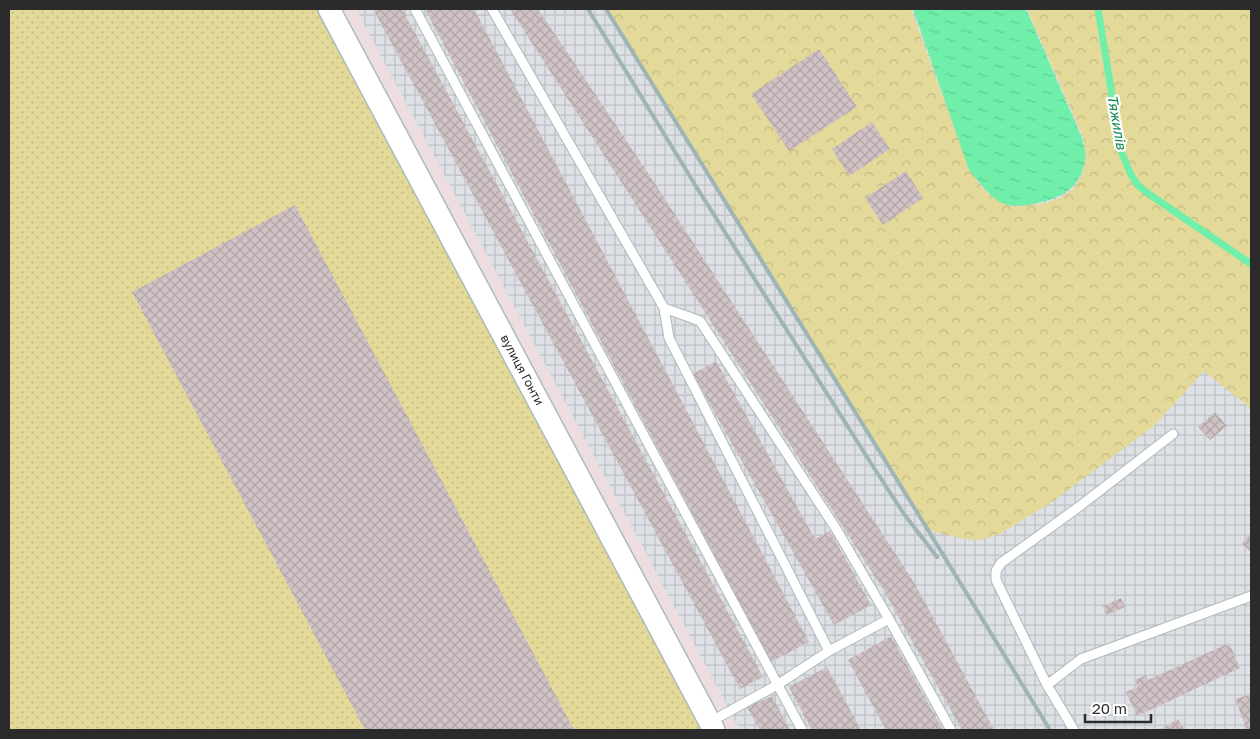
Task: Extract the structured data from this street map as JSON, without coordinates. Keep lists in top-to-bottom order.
{
  "streets": {
    "street": ["вулиця Гонти"]
  },
  "water": ["Тяжилів"],
  "scale_bar": "20 m"
}
